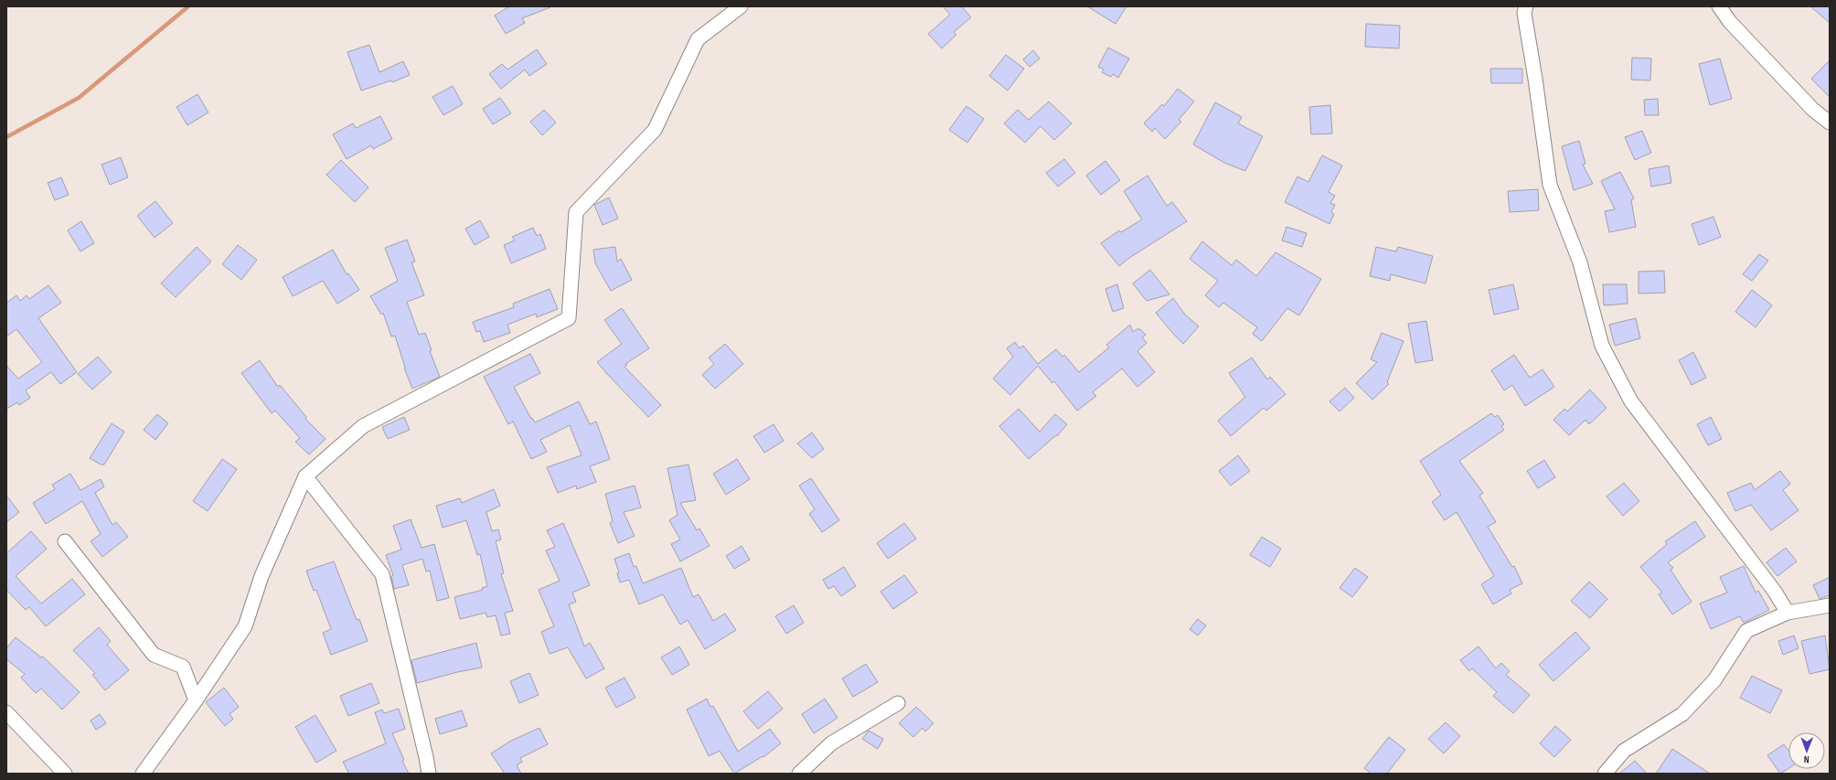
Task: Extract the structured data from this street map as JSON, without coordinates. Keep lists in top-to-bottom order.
{
  "north": "bottom"
}
